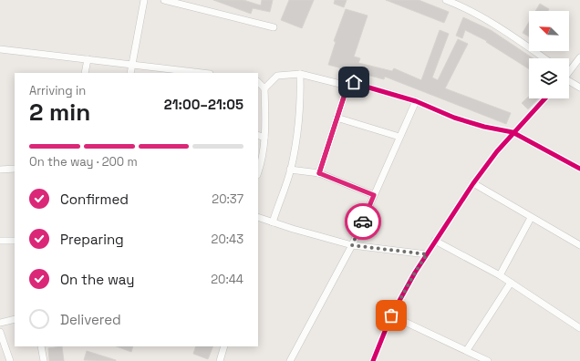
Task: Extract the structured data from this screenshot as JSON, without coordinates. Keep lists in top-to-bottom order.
{
  "north": "top left",
  "page": {
    "heading": ["2 min", "Arriving in", "21:00–21:05"],
    "bar": "On the way · 200 m",
    "list": [
      ["Confirmed", "20:37"],
      ["Preparing", "20:43"],
      ["On the way", "20:44"],
      "Delivered"
    ]
  }
}
